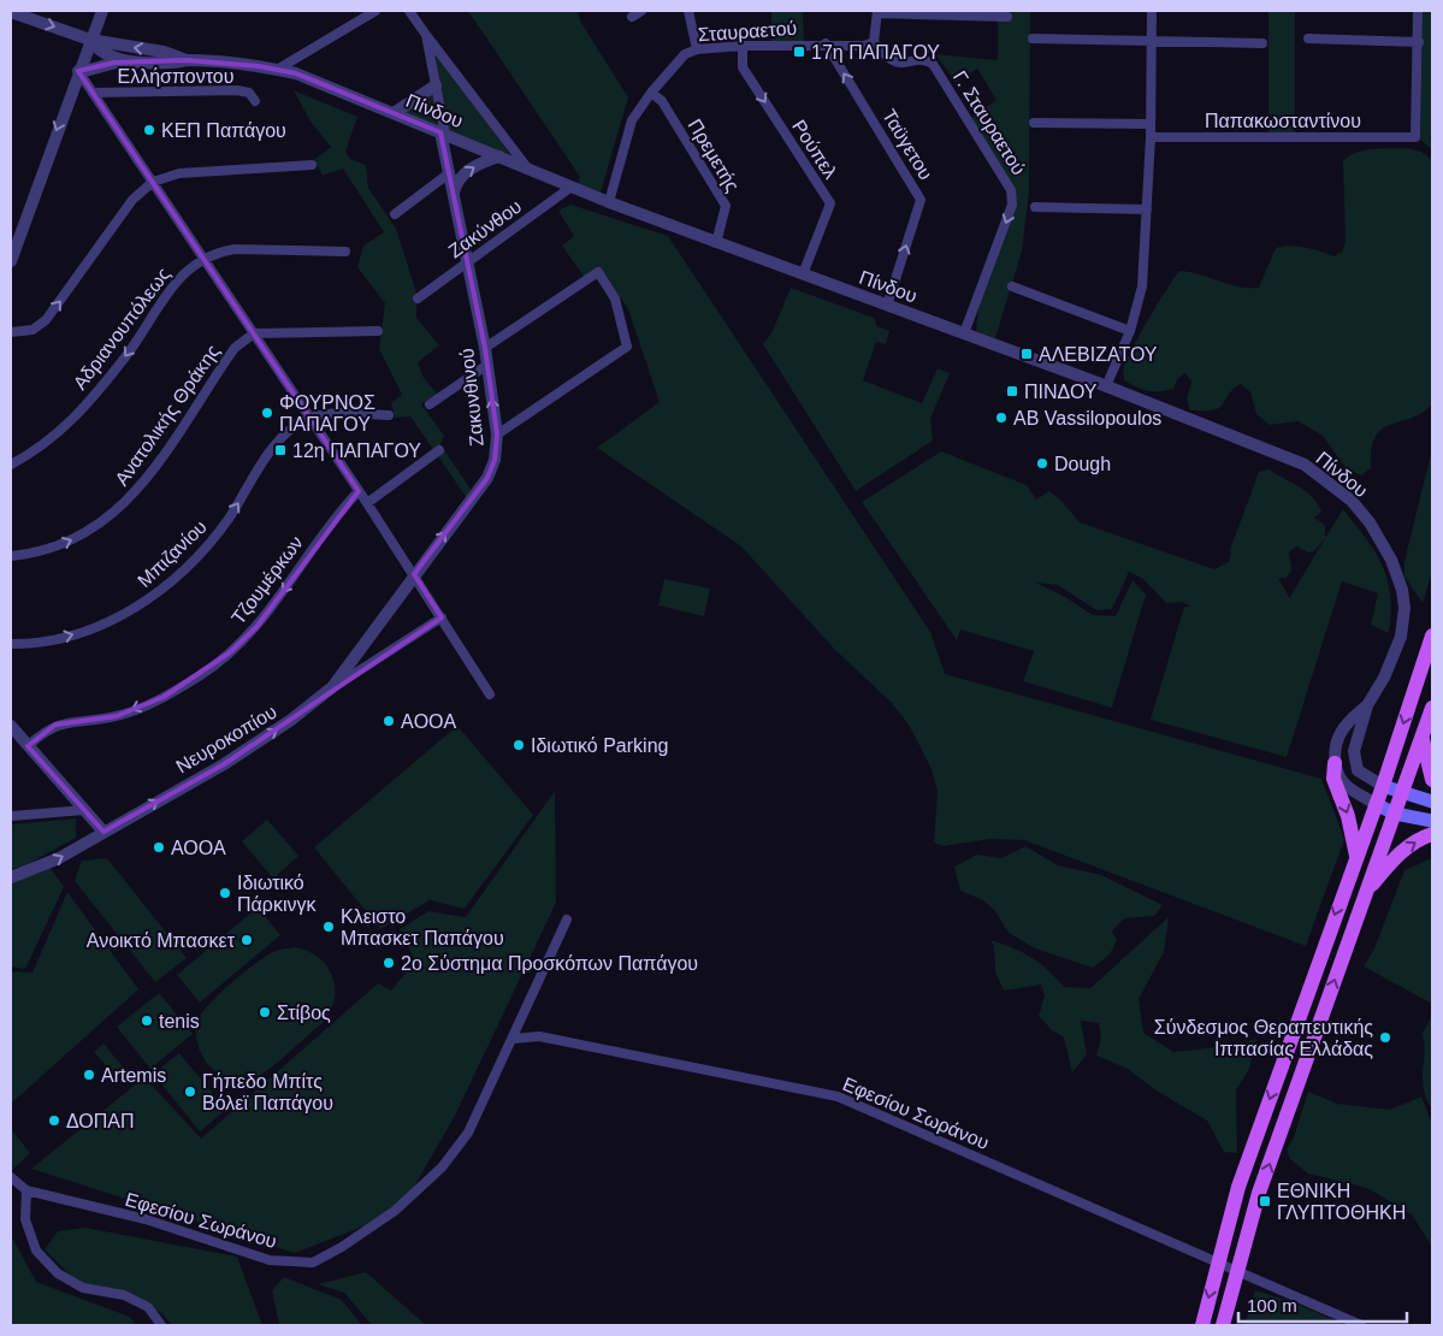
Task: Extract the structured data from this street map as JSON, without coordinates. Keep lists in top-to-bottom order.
{
  "streets": {
    "street": [
      "Σταυραετού",
      "Ελλήσποντου",
      "Πίνδου",
      "Παπακωσταντίνου",
      "Γ. Σταυραετού",
      "Ταϋγετου",
      "Ρούπελ",
      "Πρεμετής",
      "Ζακύνθου",
      "Αδριανουπόλεως",
      "Ζακυνθινού",
      "Ανατολικής Θράκης",
      "Μπιζανίου",
      "Τζουμέρκων",
      "Νευροκοπίου",
      "Εφεσίου Σωράνου"
    ]
  },
  "crossings": [
    ["Σταυραετού", "Πίνδου"],
    ["Σταυραετού", "Γ. Σταυραετού"],
    ["Σταυραετού", "Ταϋγετου"],
    ["Σταυραετού", "Ρούπελ"],
    ["Σταυραετού", "Πρεμετής"],
    ["Ελλήσποντου", "Αδριανουπόλεως"],
    ["Ελλήσποντου", "Ζακυνθινού"],
    ["Ελλήσποντου", "Ανατολικής Θράκης"],
    ["Ελλήσποντου", "Μπιζανίου"],
    ["Ελλήσποντου", "Τζουμέρκων"],
    ["Ελλήσποντου", "Νευροκοπίου"],
    ["Πίνδου", "Γ. Σταυραετού"],
    ["Πίνδου", "Ταϋγετου"],
    ["Πίνδου", "Ρούπελ"],
    ["Πίνδου", "Πρεμετής"],
    ["Πίνδου", "Ζακύνθου"],
    ["Πίνδου", "Ζακυνθινού"],
    ["Ζακύνθου", "Ζακυνθινού"],
    ["Ζακυνθινού", "Νευροκοπίου"]
  ],
  "one_way": [
    "Γ. Σταυραετού",
    "Ταϋγετου",
    "Ρούπελ",
    "Αδριανουπόλεως",
    "Ζακυνθινού",
    "Ανατολικής Θράκης",
    "Μπιζανίου",
    "Τζουμέρκων",
    "Νευροκοπίου"
  ],
  "places": {
    "transit": [
      "17η ΠΑΠΑΓΟΥ",
      "ΑΛΕΒΙΖΑΤΟΥ",
      "ΠΙΝΔΟΥ",
      "12η ΠΑΠΑΓΟΥ",
      "ΕΘΝΙΚΗ ΓΛΥΠΤΟΘΗΚΗ"
    ],
    "other": [
      "ΚΕΠ Παπάγου",
      "ΦΟΥΡΝΟΣ ΠΑΠΑΓΟΥ",
      "AB Vassilopoulos",
      "Dough",
      "AOOA",
      "Ιδιωτικό Parking",
      "ΑΟΟΑ",
      "Ιδιωτικό Πάρκινγκ",
      "Κλειστο Μπασκετ Παπάγου",
      "Ανοικτό Μπασκετ",
      "2ο Σύστημα Προσκόπων Παπάγου",
      "Στίβος",
      "tenis",
      "Σύνδεσμος Θεραπευτικής Ιππασίας Ελλάδας",
      "Artemis",
      "Γήπεδο Μπίτς Βόλεϊ Παπάγου",
      "ΔΟΠΑΠ"
    ]
  },
  "scale_bar": "100 m"
}
